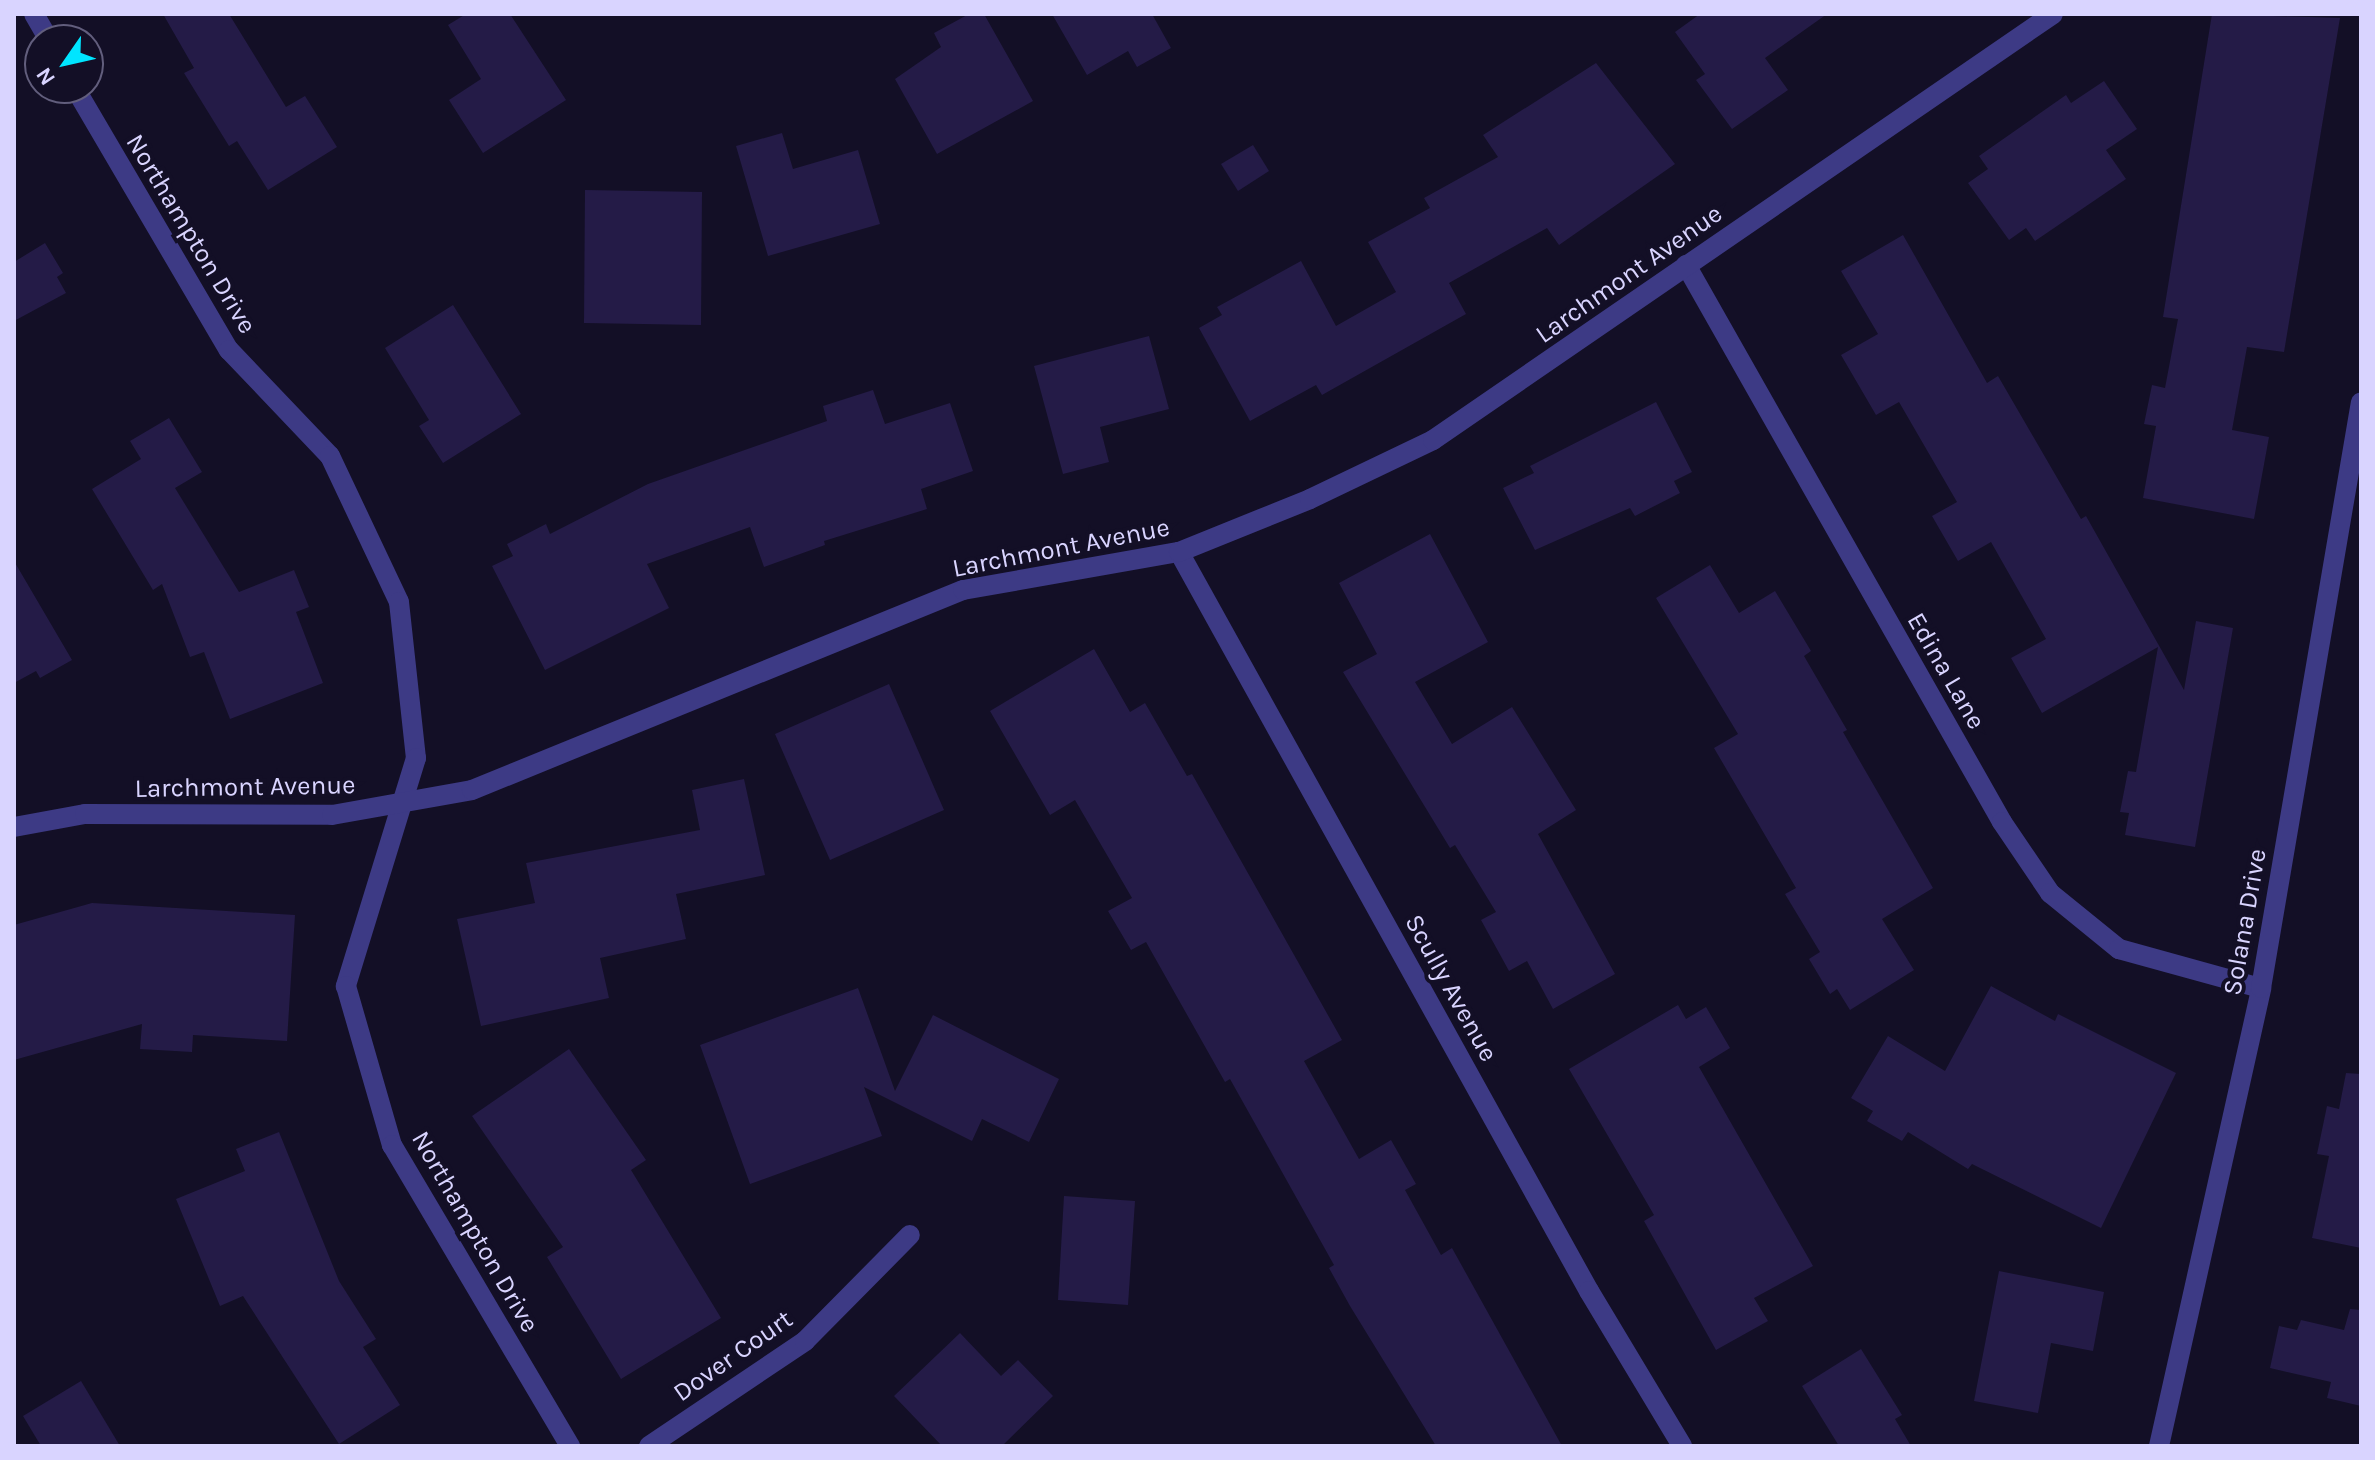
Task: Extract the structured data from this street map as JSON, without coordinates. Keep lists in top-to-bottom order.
{
  "streets": {
    "street": [
      "Northampton Drive",
      "Larchmont Avenue",
      "Edina Lane",
      "Solana Drive",
      "Scully Avenue",
      "Dover Court"
    ]
  },
  "crossings": [
    ["Northampton Drive", "Larchmont Avenue"],
    ["Larchmont Avenue", "Edina Lane"],
    ["Larchmont Avenue", "Scully Avenue"],
    ["Edina Lane", "Solana Drive"]
  ],
  "north": "bottom left"
}
